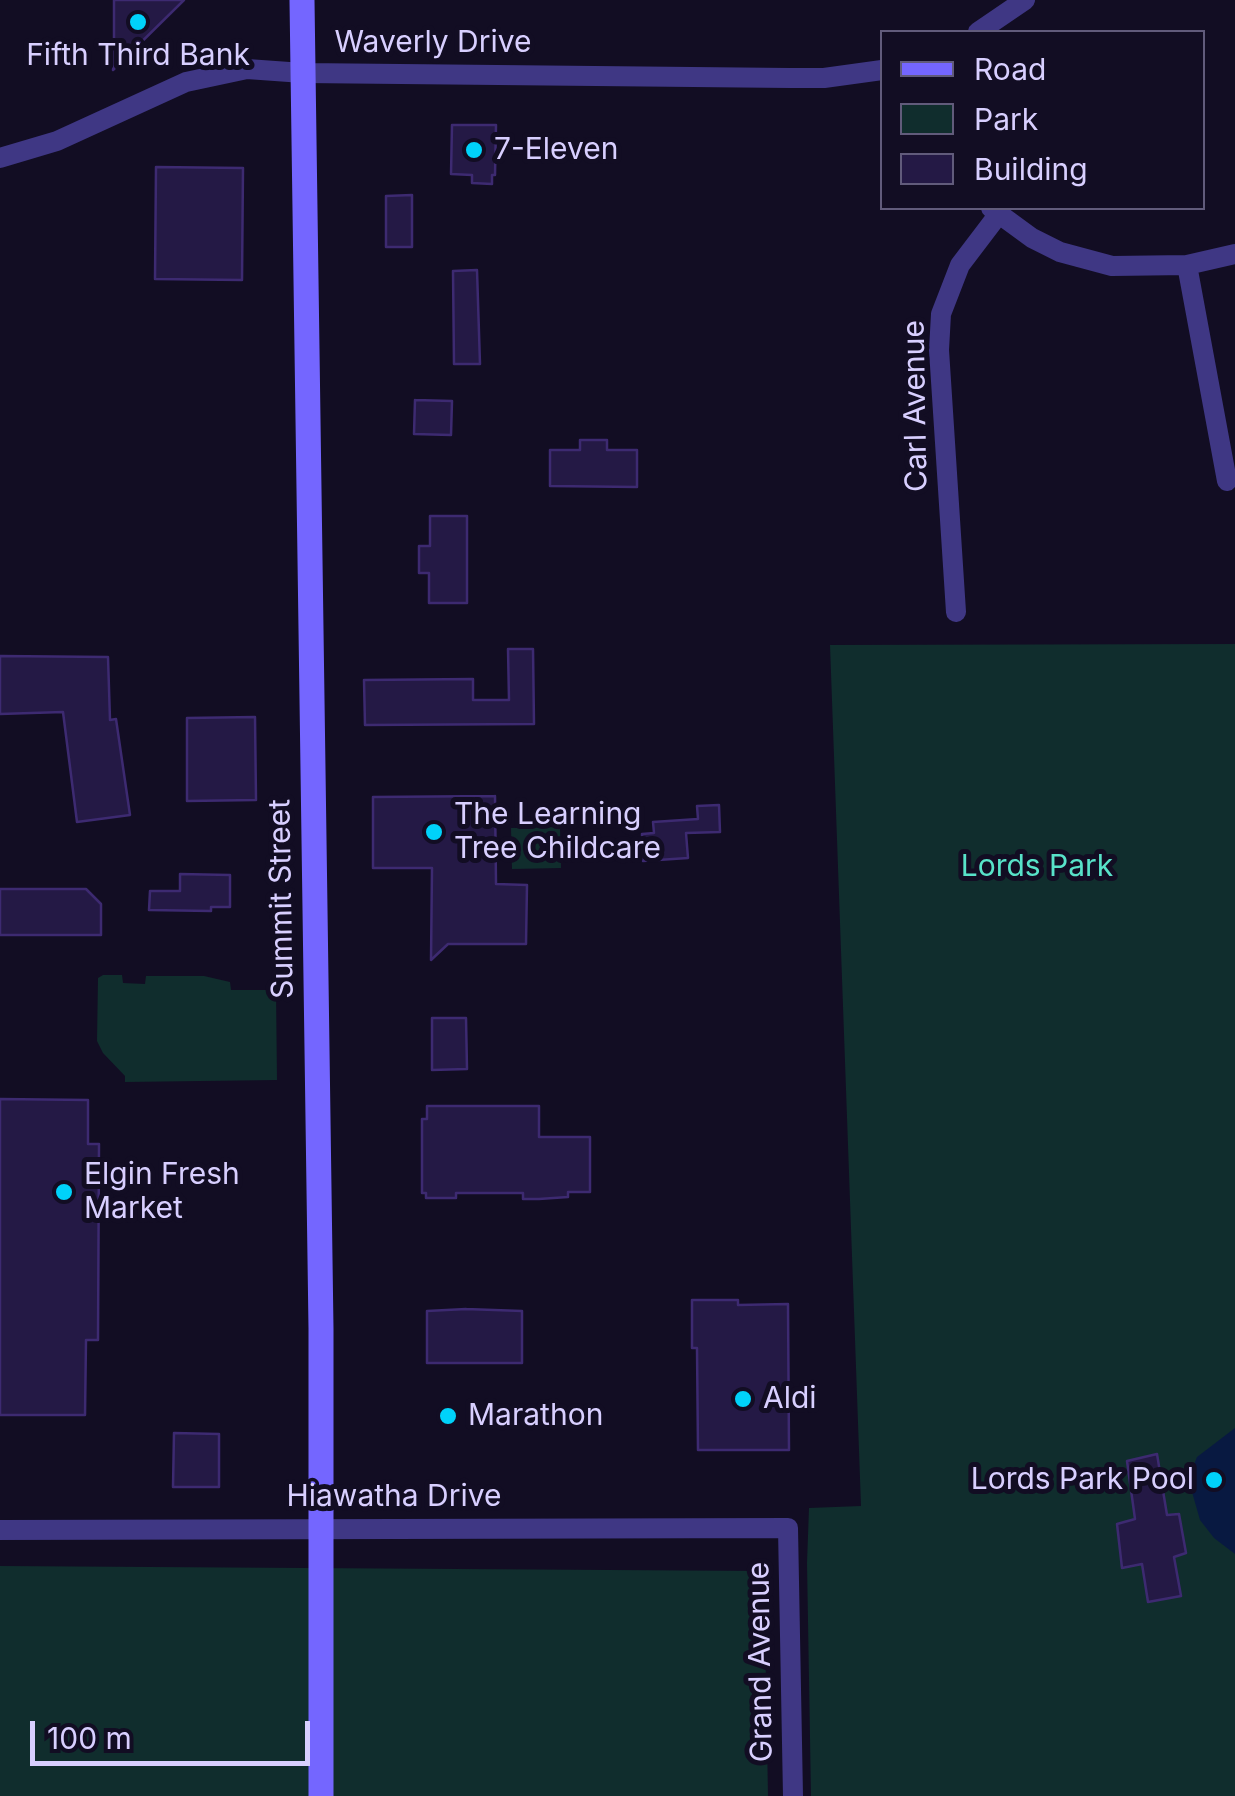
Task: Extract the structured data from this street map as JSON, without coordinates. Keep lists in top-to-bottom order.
{
  "streets": {
    "main road": ["Summit Street"],
    "street": [
      "Waverly Drive",
      "Carl Avenue",
      "Hiawatha Drive",
      "Grand Avenue"
    ]
  },
  "crossings": [
    ["Waverly Drive", "Summit Street"],
    ["Summit Street", "Hiawatha Drive"],
    ["Hiawatha Drive", "Grand Avenue"]
  ],
  "parks": ["Lords Park"],
  "places": [
    "Fifth Third Bank",
    "7-Eleven",
    "The Learning Tree Childcare",
    "Elgin Fresh Market",
    "Aldi",
    "Marathon",
    "Lords Park Pool"
  ],
  "legend": ["Road", "Park", "Building"],
  "scale_bar": "100 m"
}
